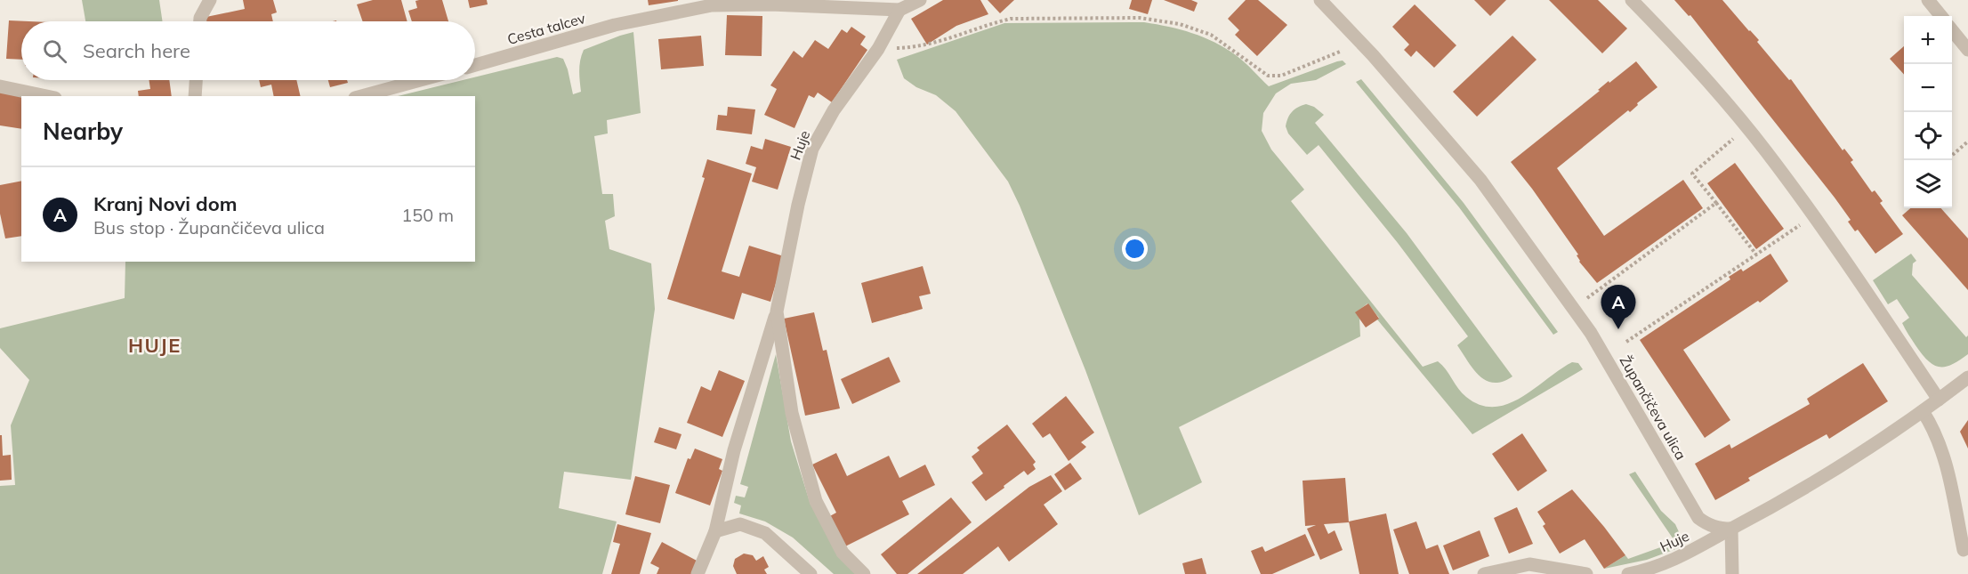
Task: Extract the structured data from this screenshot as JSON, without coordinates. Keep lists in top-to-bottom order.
{
  "streets": {
    "street": ["Cesta talcev", "Huje", "Župančičeva ulica"]
  },
  "crossings": [
    ["Cesta talcev", "Huje"],
    ["Huje", "Župančičeva ulica"]
  ],
  "districts": ["HUJE"],
  "page": {
    "map_buttons": ["+", "−"],
    "search": "Search here",
    "heading": "Nearby",
    "list": [
      {
        "mark": "A",
        "name": "Kranj Novi dom",
        "note": "Bus stop · Župančičeva ulica",
        "value": "150 m"
      }
    ],
    "pins": "A"
  }
}
